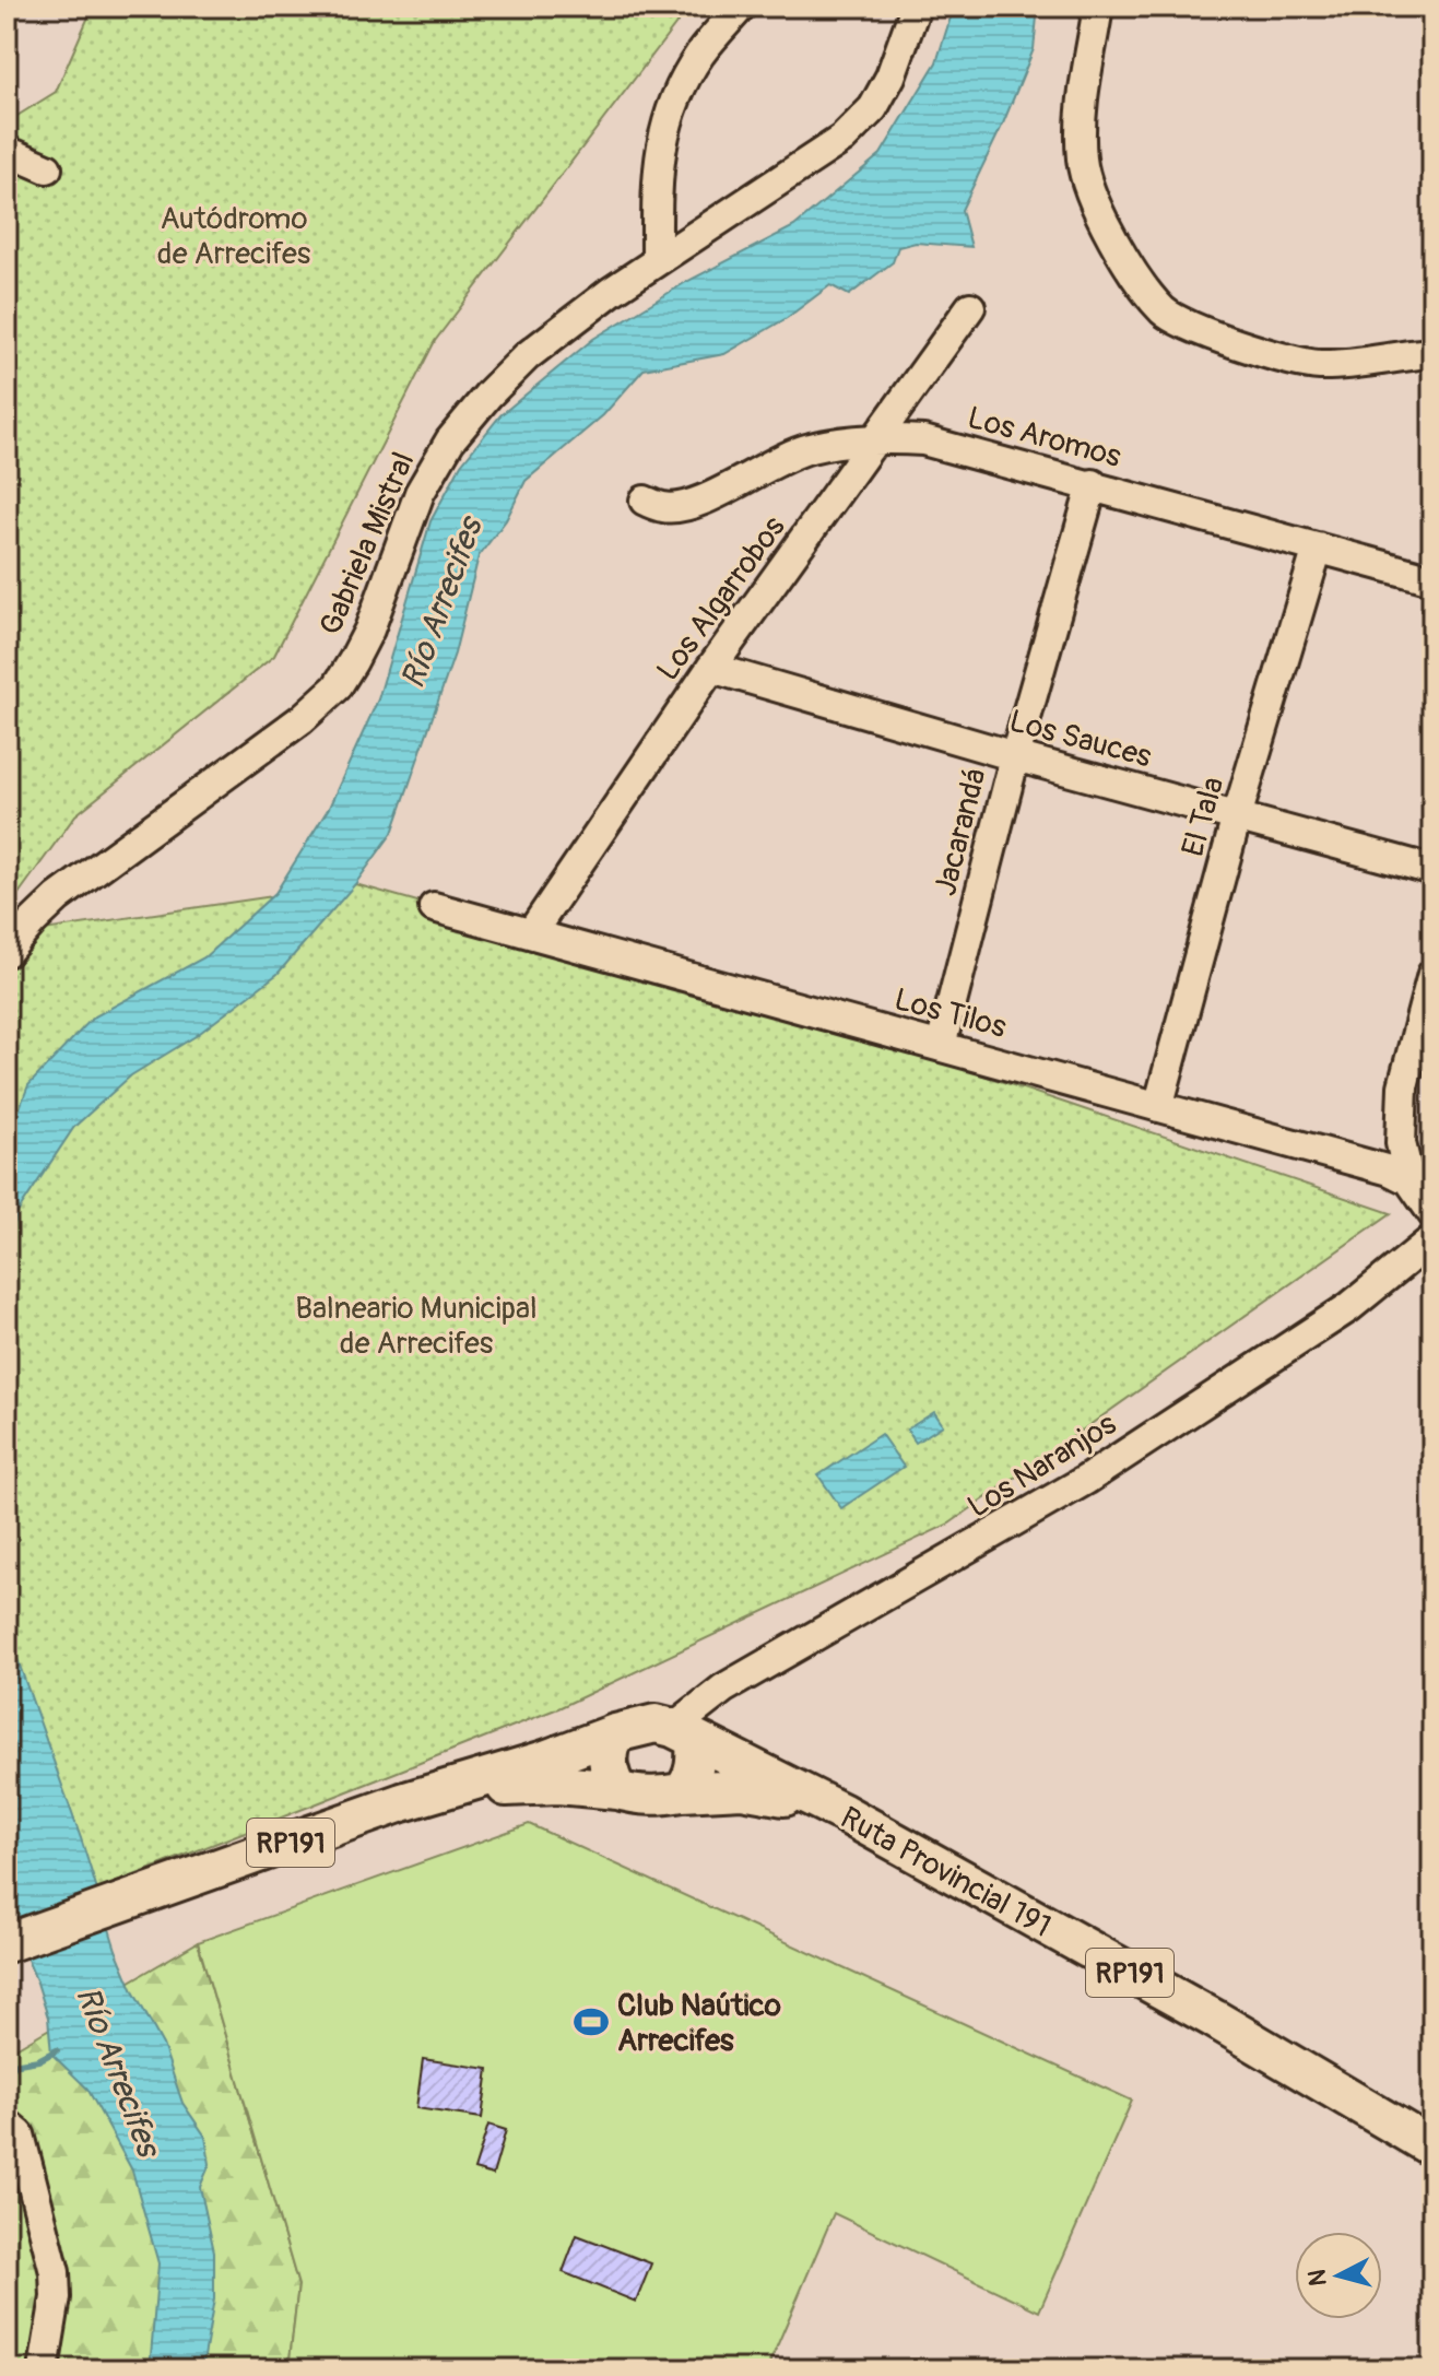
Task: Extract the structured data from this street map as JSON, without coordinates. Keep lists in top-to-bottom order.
{
  "streets": {
    "main road": ["RP191", "Ruta Provincial 191"],
    "street": [
      "Los Aromos",
      "Gabriela Mistral",
      "Los Algarrobos",
      "Los Sauces",
      "El Tala",
      "Jacarandá",
      "Los Tilos",
      "Los Naranjos"
    ]
  },
  "crossings": [
    ["Los Aromos", "Los Algarrobos"],
    ["Los Aromos", "El Tala"],
    ["Los Aromos", "Jacarandá"],
    ["Los Algarrobos", "Los Sauces"],
    ["Los Algarrobos", "Los Tilos"],
    ["Los Sauces", "El Tala"],
    ["Los Sauces", "Jacarandá"],
    ["El Tala", "Los Tilos"],
    ["Jacarandá", "Los Tilos"],
    ["Los Naranjos", "RP191"],
    ["Los Naranjos", "Ruta Provincial 191"],
    ["RP191", "Ruta Provincial 191"]
  ],
  "water": ["Río Arrecifes"],
  "parks": ["Autódromo de Arrecifes", "Balneario Municipal de Arrecifes"],
  "places": {
    "sports": ["Club Naútico Arrecifes"]
  },
  "north": "left"
}
